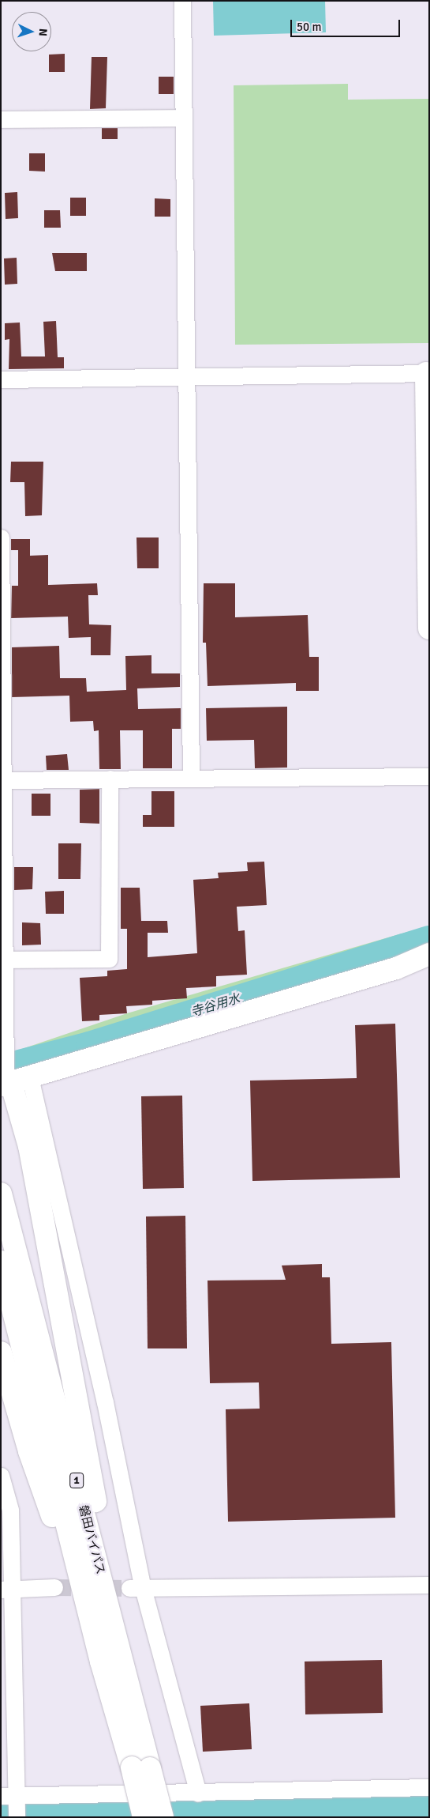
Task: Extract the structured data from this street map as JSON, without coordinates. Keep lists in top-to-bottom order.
{
  "streets": {
    "main road": ["1", "磐田バイパス"]
  },
  "water": ["寺谷用水"],
  "scale_bar": "50 m",
  "north": "right"
}
